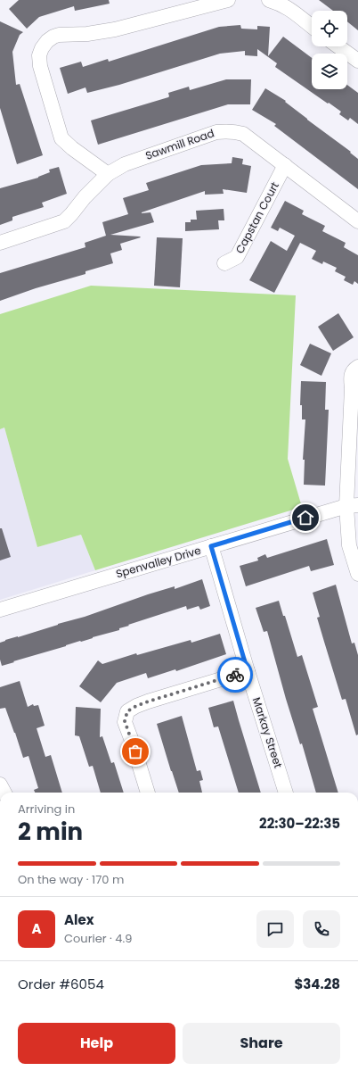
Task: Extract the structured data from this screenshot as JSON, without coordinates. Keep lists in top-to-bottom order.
{
  "streets": {
    "street": [
      "Sawmill Road",
      "Capstan Court",
      "Spenvalley Drive",
      "Markay Street"
    ]
  },
  "crossings": [
    ["Sawmill Road", "Capstan Court"],
    ["Spenvalley Drive", "Markay Street"]
  ],
  "page": {
    "heading": ["2 min", "Arriving in", "22:30–22:35"],
    "panel": [
      "Alex",
      "Courier · 4.9",
      "Order #6054",
      "$34.28"
    ],
    "bar": "On the way · 170 m",
    "round": "A",
    "buttons": ["Help", "Share"]
  }
}
